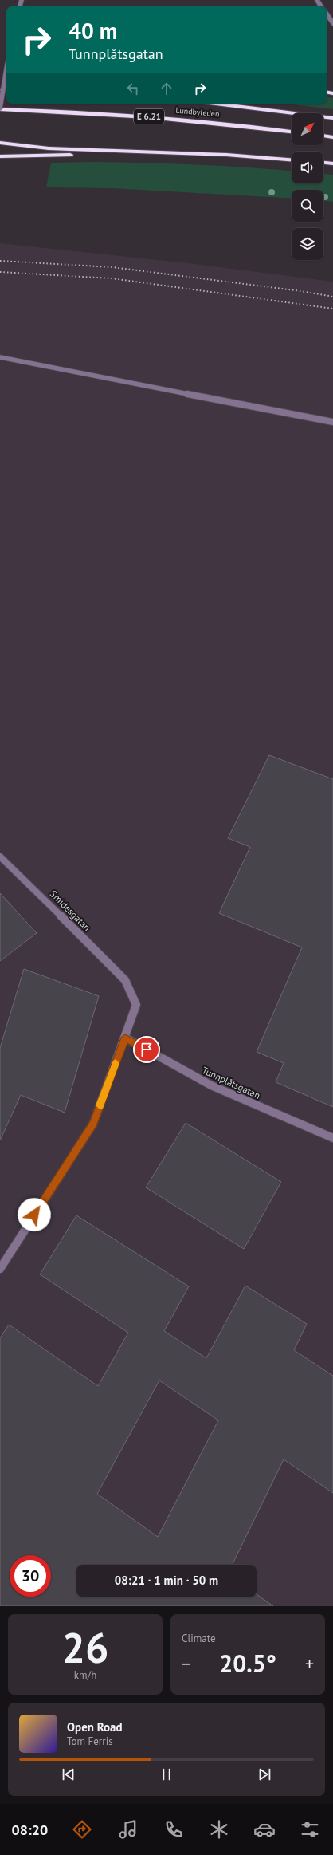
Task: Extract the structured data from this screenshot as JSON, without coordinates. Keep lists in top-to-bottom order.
{
  "streets": {
    "highway": ["Lundbyleden", "E 6.21"],
    "street": ["Smidesgatan", "Tunnplåtsgatan"]
  },
  "crossings": [
    ["Smidesgatan", "Tunnplåtsgatan"]
  ],
  "north": "top right",
  "page": {
    "turn": ["40 m", "Tunnplåtsgatan"],
    "limit": "30",
    "trip": "08:21 · 1 min · 50 m",
    "tile": [
      ["26", "km/h"],
      "Climate"
    ],
    "heat": ["−", "20.5°", "+"],
    "song": ["Open Road", "Tom Ferris"],
    "tabs": "08:20"
  }
}
